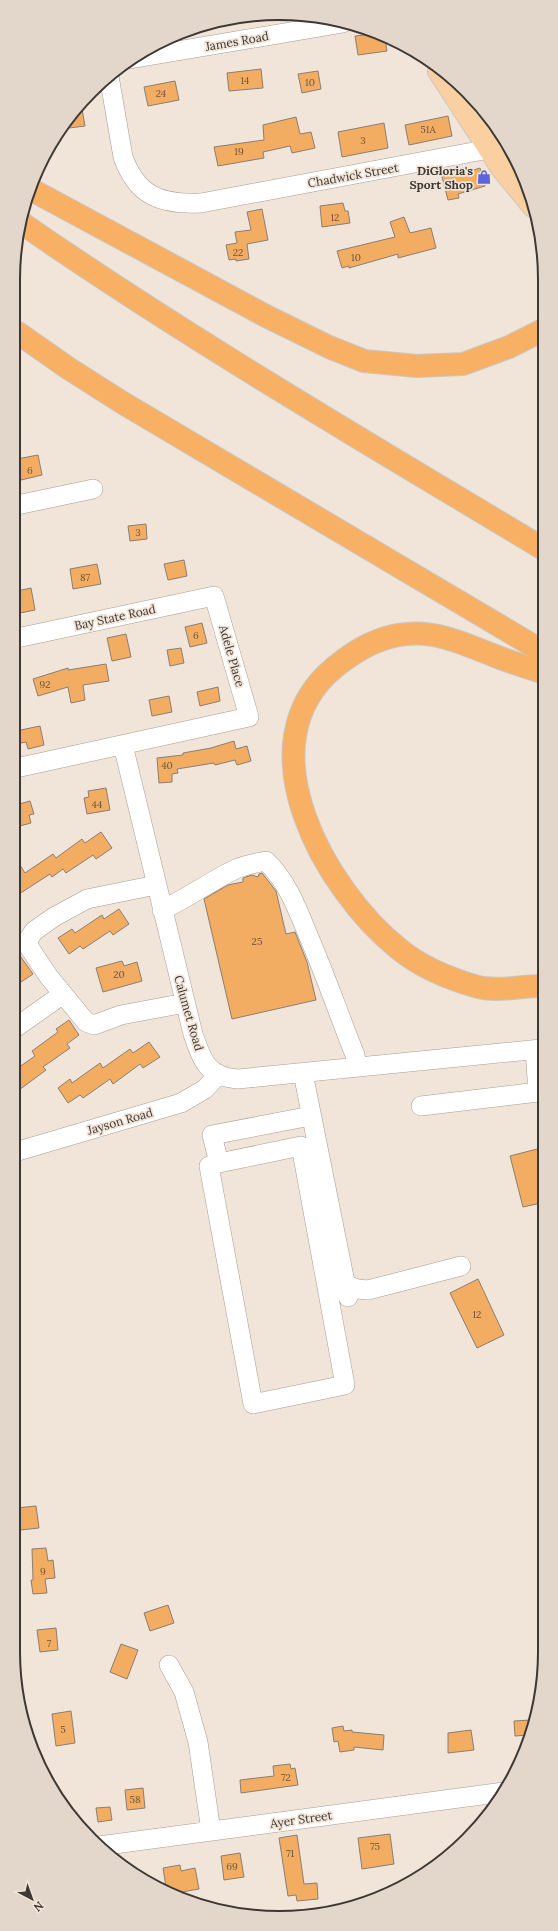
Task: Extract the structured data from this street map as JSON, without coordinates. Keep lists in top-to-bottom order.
{
  "streets": {
    "street": [
      "James Road",
      "Chadwick Street",
      "Bay State Road",
      "Adele Place",
      "Calumet Road",
      "Jayson Road",
      "Ayer Street"
    ]
  },
  "crossings": [
    ["Bay State Road", "Adele Place"],
    ["Adele Place", "Calumet Road"],
    ["Calumet Road", "Jayson Road"]
  ],
  "places": {
    "shop": ["DiGloria's Sport Shop"]
  },
  "house_numbers": [
    "14",
    "10",
    "24",
    "51A",
    "3",
    "19",
    "12",
    "22",
    "10",
    "6",
    "3",
    "87",
    "6",
    "92",
    "40",
    "44",
    "25",
    "20",
    "12",
    "9",
    "7",
    "5",
    "72",
    "58",
    "75",
    "71",
    "69"
  ],
  "north": "bottom right"
}
